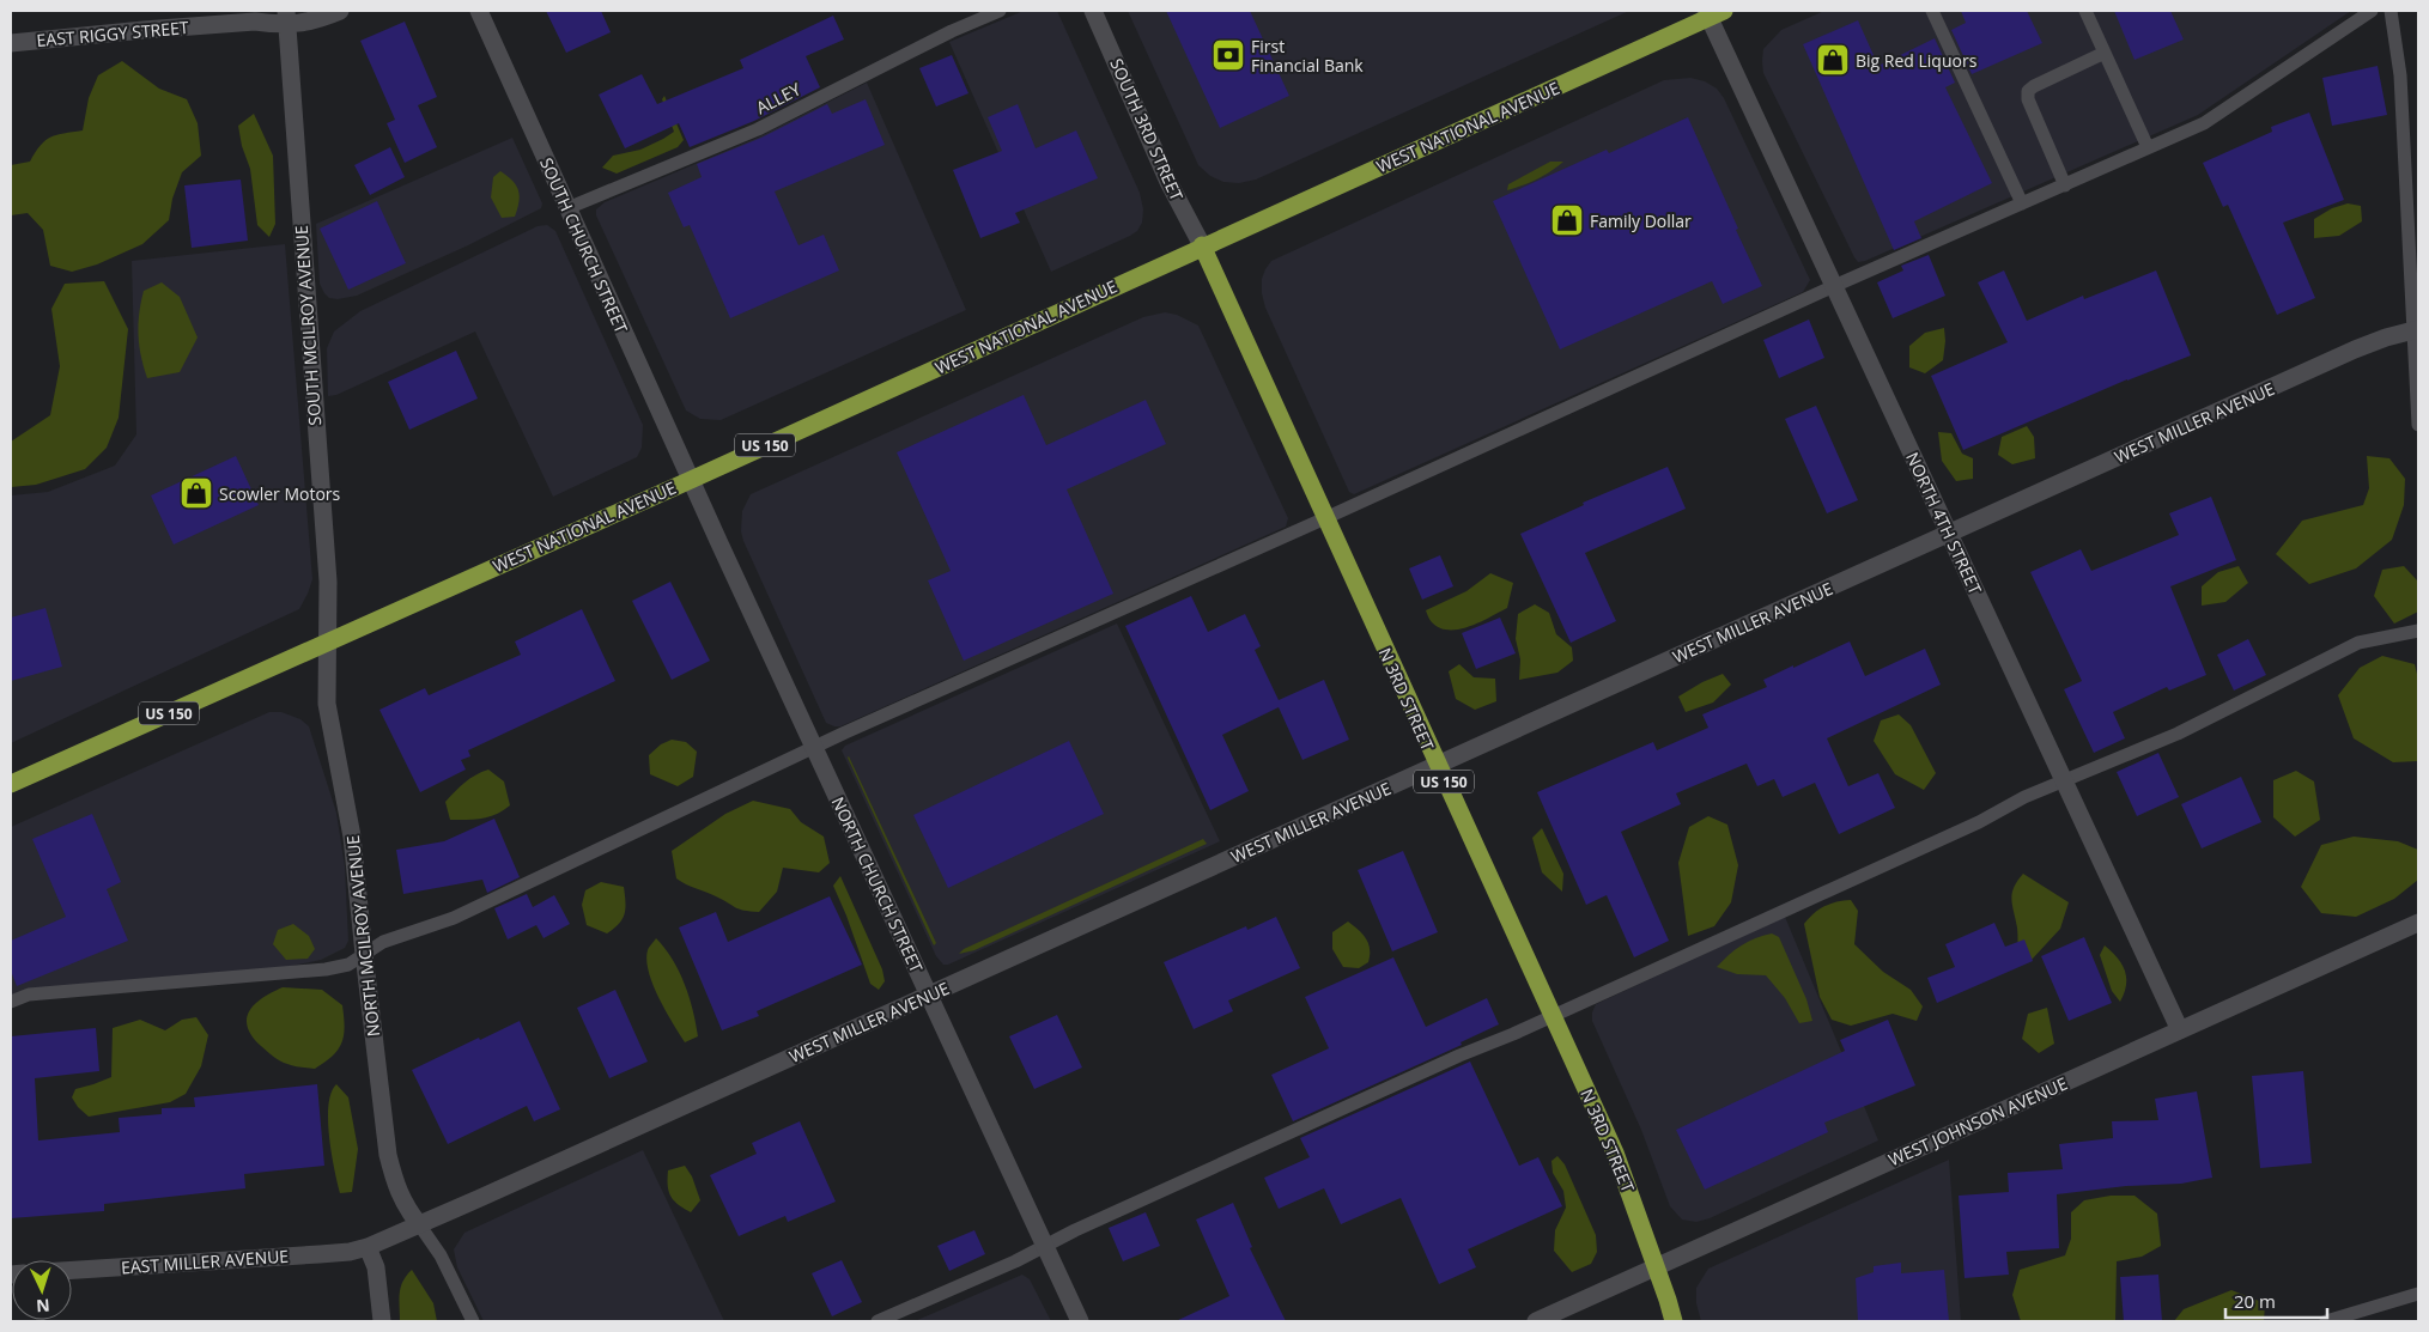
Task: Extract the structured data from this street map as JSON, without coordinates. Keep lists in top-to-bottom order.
{
  "streets": {
    "main road": ["WEST NATIONAL AVENUE", "US 150", "N 3RD STREET"],
    "street": [
      "EAST RIGGY STREET",
      "SOUTH 3RD STREET",
      "SOUTH CHURCH STREET",
      "SOUTH MCILROY AVENUE",
      "WEST MILLER AVENUE",
      "NORTH 4TH STREET",
      "NORTH CHURCH STREET",
      "NORTH MCILROY AVENUE",
      "WEST JOHNSON AVENUE",
      "EAST MILLER AVENUE"
    ],
    "lane": ["ALLEY"]
  },
  "crossings": [
    ["EAST RIGGY STREET", "SOUTH MCILROY AVENUE"],
    ["ALLEY", "SOUTH CHURCH STREET"],
    ["WEST NATIONAL AVENUE", "SOUTH 3RD STREET"],
    ["WEST NATIONAL AVENUE", "SOUTH CHURCH STREET"],
    ["WEST NATIONAL AVENUE", "SOUTH MCILROY AVENUE"],
    ["WEST NATIONAL AVENUE", "US 150"],
    ["WEST NATIONAL AVENUE", "NORTH 4TH STREET"],
    ["WEST NATIONAL AVENUE", "N 3RD STREET"],
    ["WEST NATIONAL AVENUE", "NORTH CHURCH STREET"],
    ["WEST NATIONAL AVENUE", "NORTH MCILROY AVENUE"],
    ["SOUTH 3RD STREET", "N 3RD STREET"],
    ["SOUTH CHURCH STREET", "NORTH CHURCH STREET"],
    ["SOUTH MCILROY AVENUE", "US 150"],
    ["SOUTH MCILROY AVENUE", "NORTH MCILROY AVENUE"],
    ["WEST MILLER AVENUE", "NORTH 4TH STREET"],
    ["WEST MILLER AVENUE", "N 3RD STREET"],
    ["WEST MILLER AVENUE", "NORTH CHURCH STREET"],
    ["WEST MILLER AVENUE", "NORTH MCILROY AVENUE"],
    ["WEST MILLER AVENUE", "EAST MILLER AVENUE"],
    ["US 150", "NORTH MCILROY AVENUE"],
    ["NORTH 4TH STREET", "WEST JOHNSON AVENUE"],
    ["N 3RD STREET", "WEST JOHNSON AVENUE"]
  ],
  "places": {
    "bank": ["First Financial Bank"],
    "shop": ["Big Red Liquors", "Family Dollar", "Scowler Motors"]
  },
  "scale_bar": "20 m",
  "north": "bottom"
}
